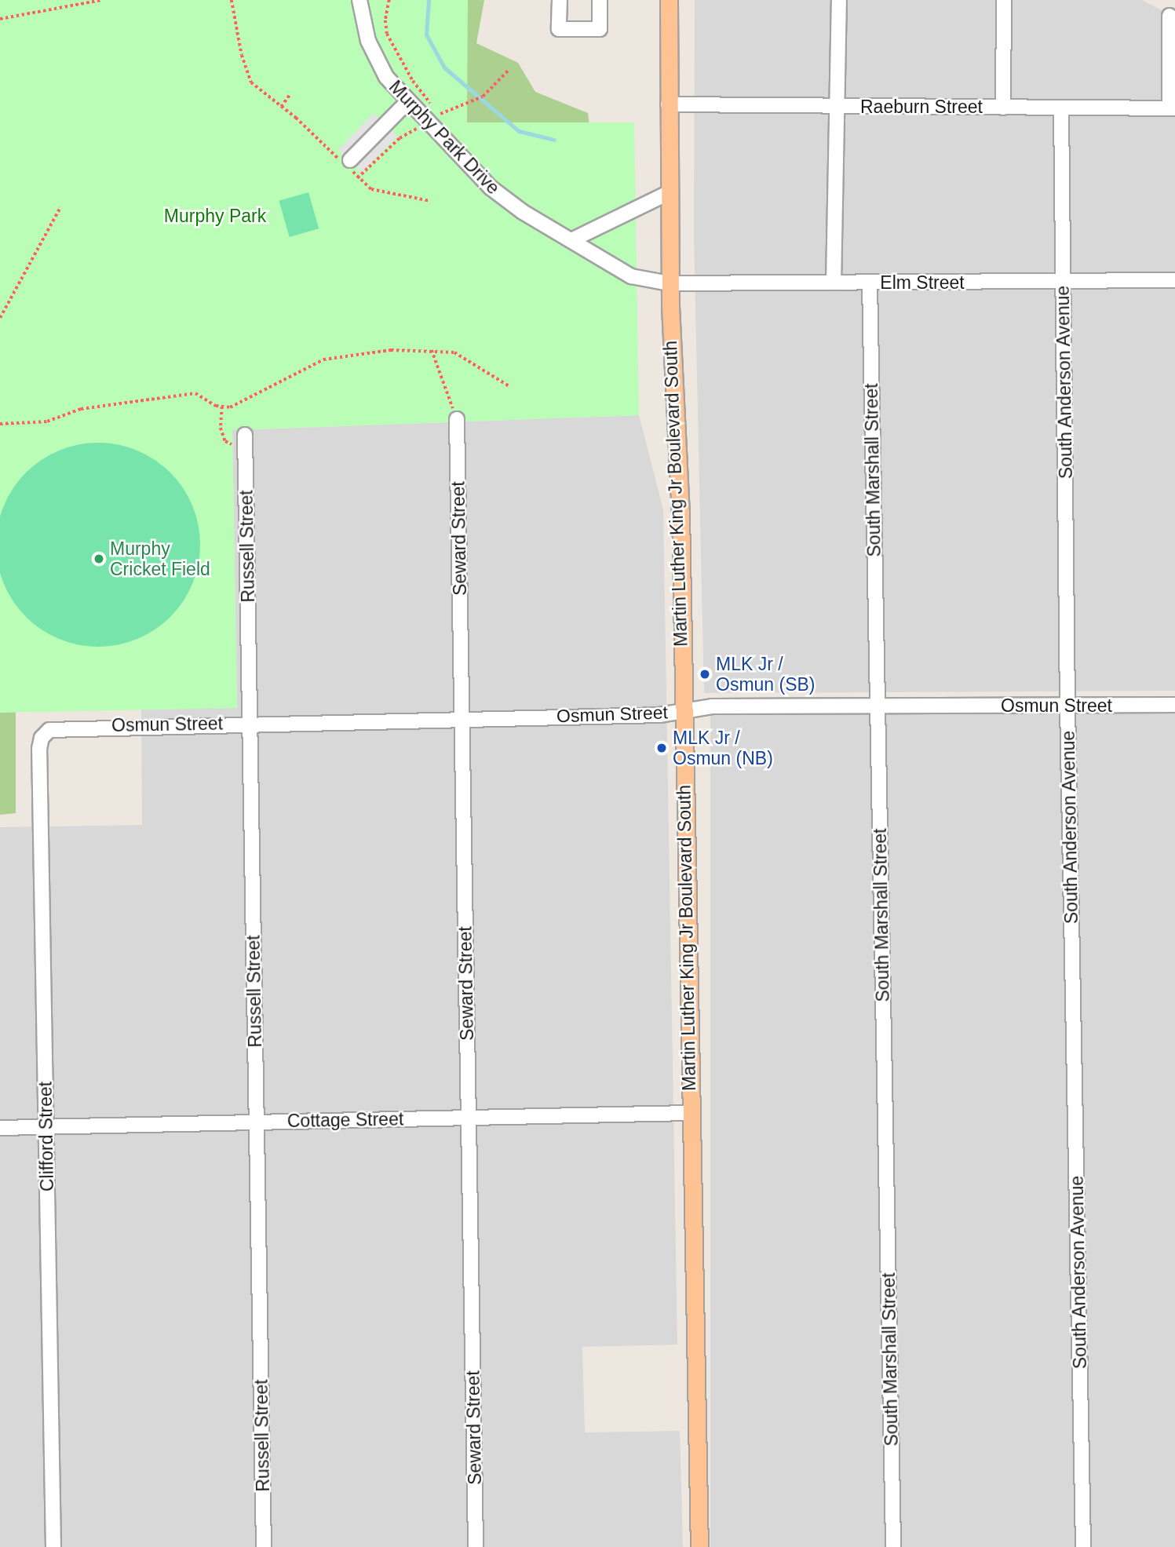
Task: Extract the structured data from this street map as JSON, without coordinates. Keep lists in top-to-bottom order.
{
  "streets": {
    "main road": ["Martin Luther King Jr Boulevard South"],
    "street": [
      "Raeburn Street",
      "Murphy Park Drive",
      "Elm Street",
      "South Anderson Avenue",
      "South Marshall Street",
      "Seward Street",
      "Russell Street",
      "Osmun Street",
      "Cottage Street",
      "Clifford Street"
    ]
  },
  "crossings": [
    ["Raeburn Street", "South Anderson Avenue"],
    ["Raeburn Street", "Martin Luther King Jr Boulevard South"],
    ["Murphy Park Drive", "Elm Street"],
    ["Murphy Park Drive", "Martin Luther King Jr Boulevard South"],
    ["Elm Street", "South Anderson Avenue"],
    ["Elm Street", "South Marshall Street"],
    ["Elm Street", "Martin Luther King Jr Boulevard South"],
    ["South Anderson Avenue", "Osmun Street"],
    ["South Marshall Street", "Osmun Street"],
    ["Martin Luther King Jr Boulevard South", "Osmun Street"],
    ["Martin Luther King Jr Boulevard South", "Cottage Street"],
    ["Seward Street", "Osmun Street"],
    ["Seward Street", "Cottage Street"],
    ["Russell Street", "Osmun Street"],
    ["Russell Street", "Cottage Street"],
    ["Osmun Street", "Clifford Street"],
    ["Cottage Street", "Clifford Street"]
  ],
  "parks": ["Murphy Park"],
  "places": ["Murphy Cricket Field", "MLK Jr / Osmun (SB)", "MLK Jr / Osmun (NB)"]
}
